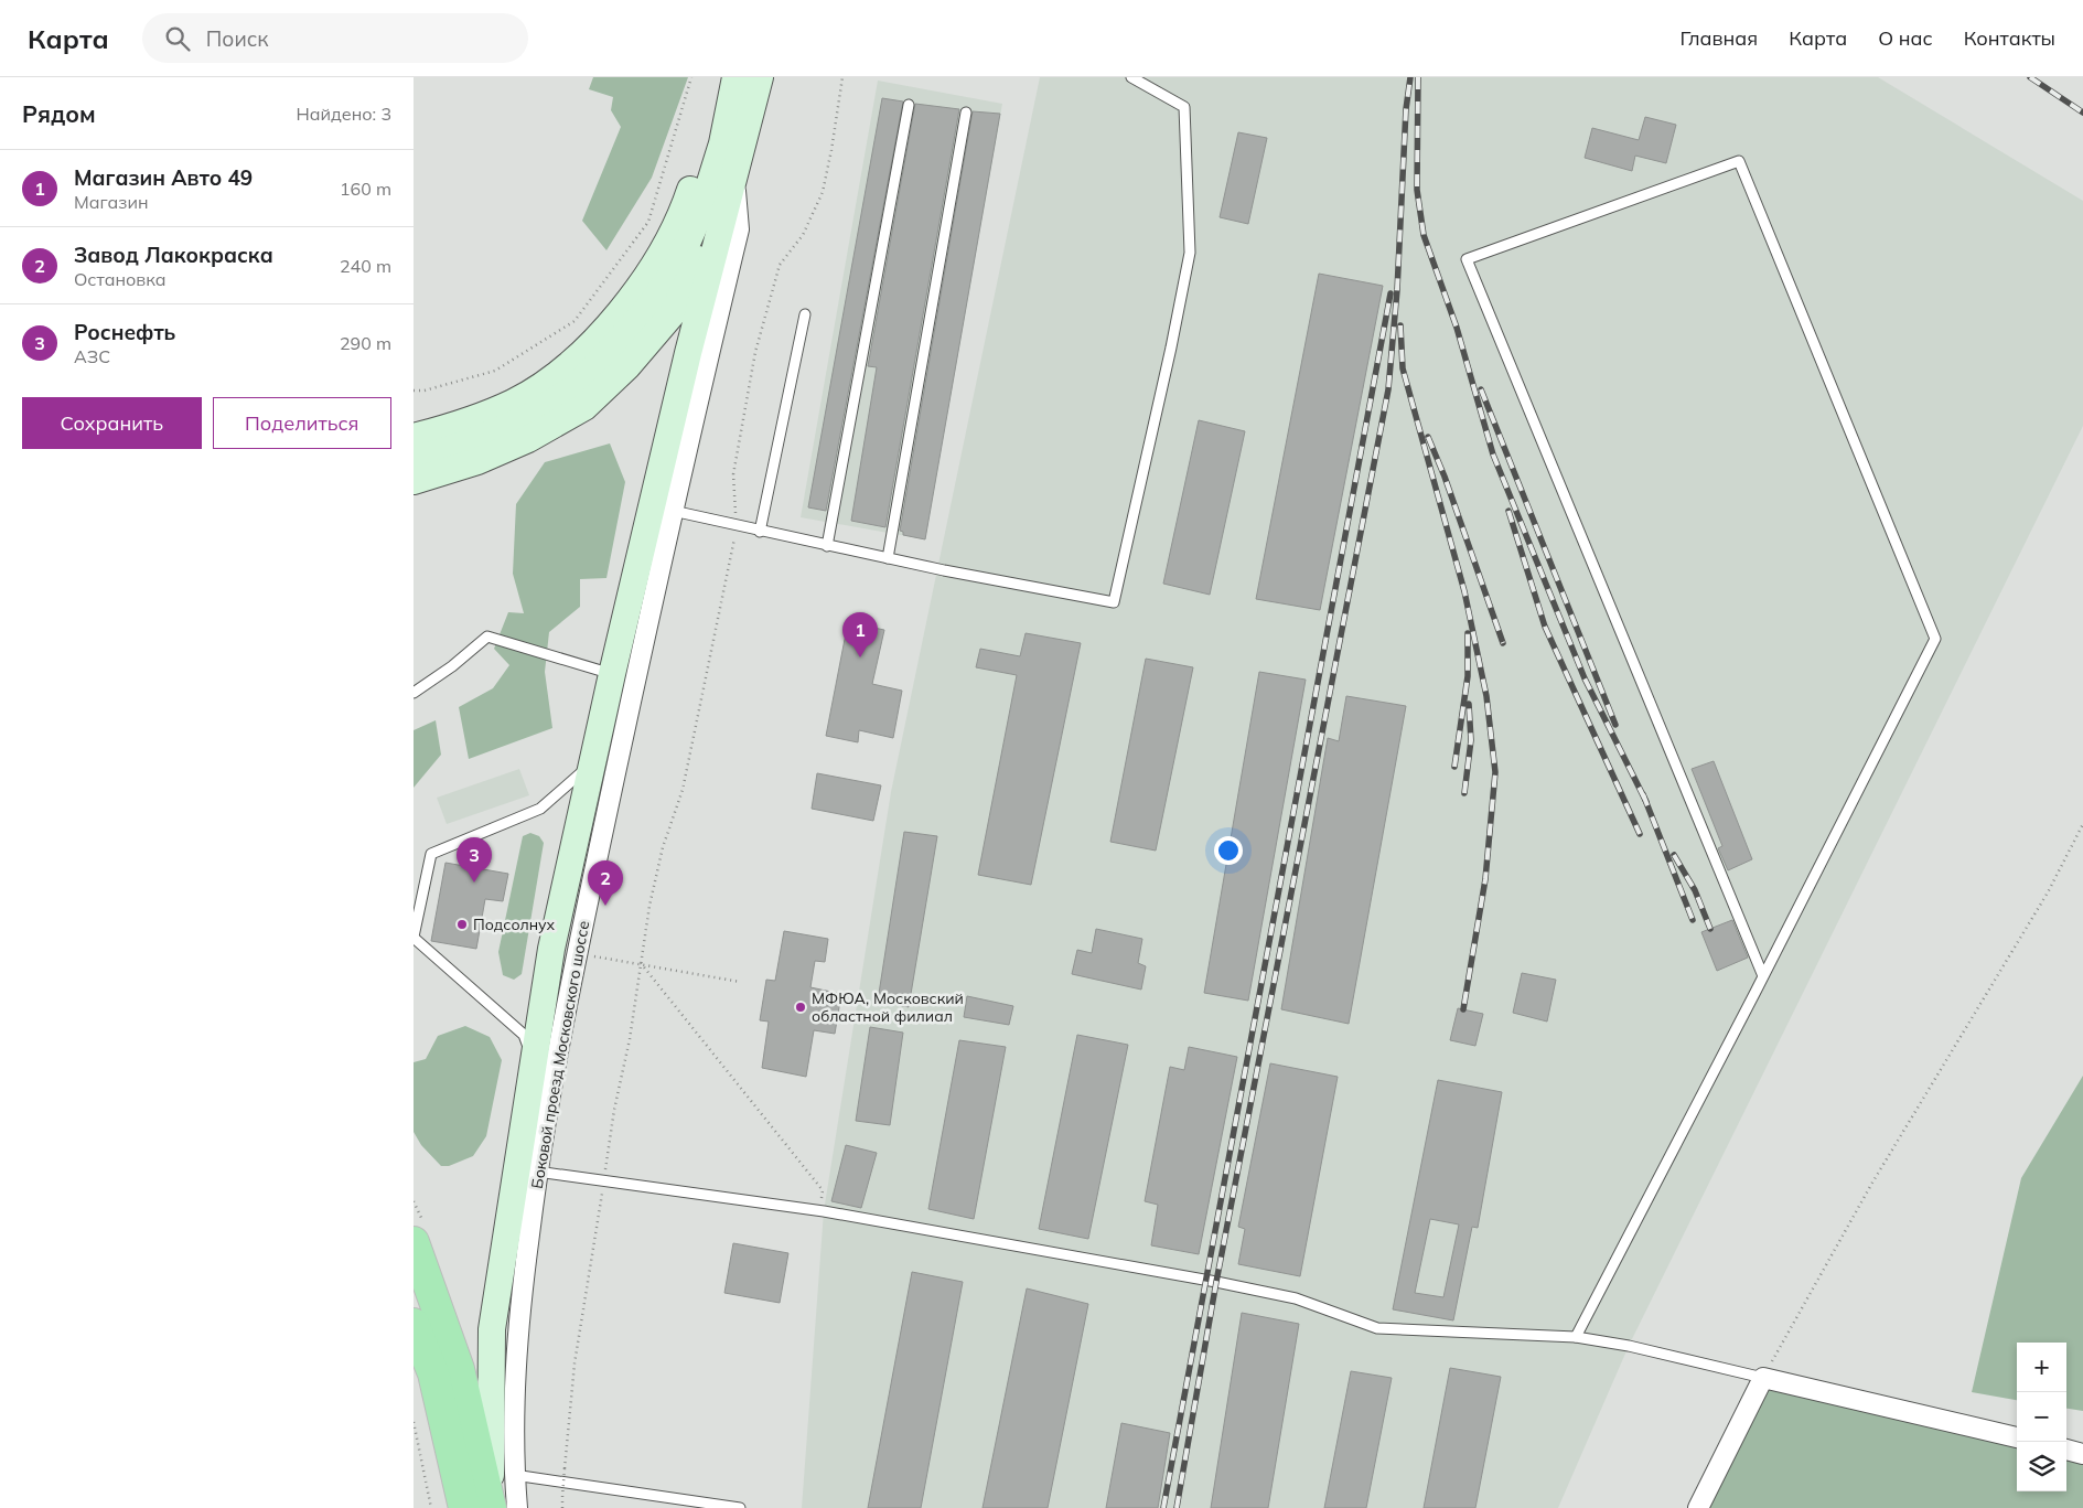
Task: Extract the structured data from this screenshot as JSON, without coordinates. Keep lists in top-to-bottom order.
{
  "streets": {
    "street": ["Боковой проезд Московского шоссе"]
  },
  "places": ["Подсолнух", "МФЮА, Московский областной филиал"],
  "page": {
    "header": "Карта",
    "search": "Поиск",
    "nav": [
      "Главная",
      "Карта",
      "О нас",
      "Контакты"
    ],
    "heading": ["Рядом", "Найдено: 3"],
    "list": [
      {
        "mark": "1",
        "name": "Магазин Авто 49",
        "note": "Магазин",
        "value": "160 m"
      },
      {
        "mark": "2",
        "name": "Завод Лакокраска",
        "note": "Остановка",
        "value": "240 m"
      },
      {
        "mark": "3",
        "name": "Роснефть",
        "note": "АЗС",
        "value": "290 m"
      }
    ],
    "buttons": ["Сохранить", "Поделиться"],
    "pins": ["1", "3", "2"],
    "map_buttons": ["+", "−"]
  }
}
